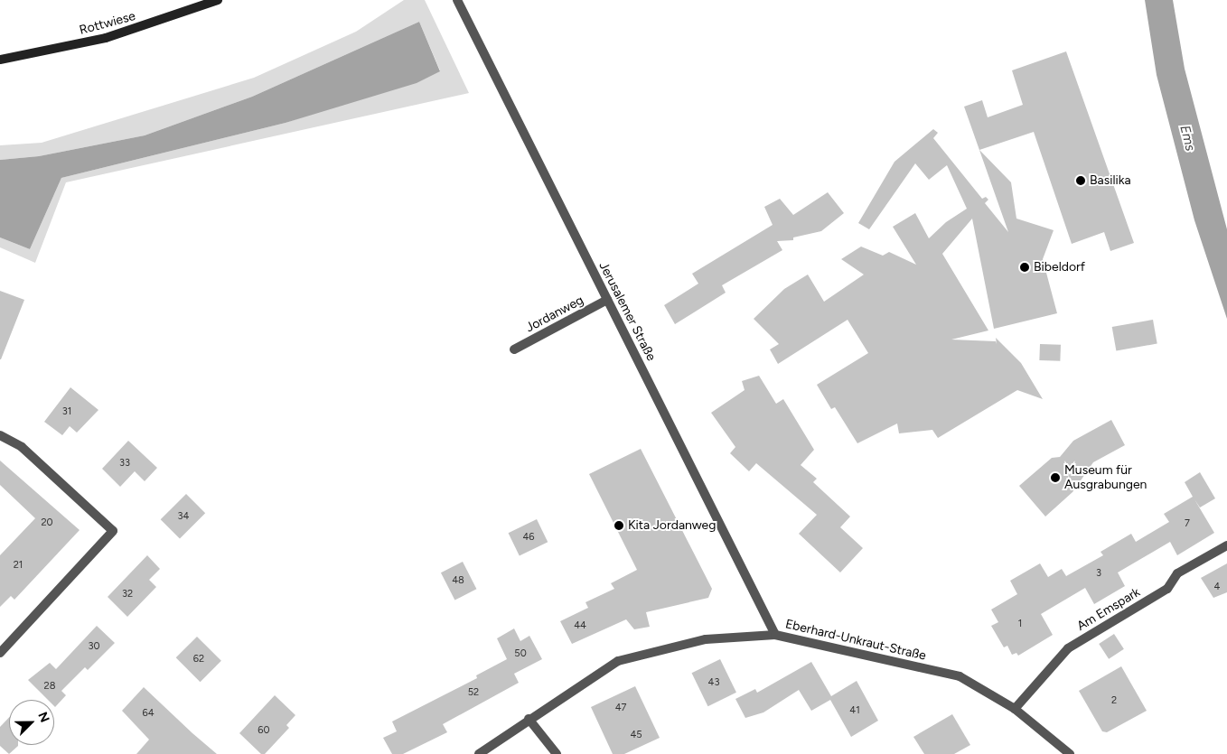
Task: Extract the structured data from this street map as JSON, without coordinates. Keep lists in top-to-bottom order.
{
  "streets": {
    "street": [
      "Rottwiese",
      "Jerusalemer Straße",
      "Jordanweg",
      "Am Emspark",
      "Eberhard-Unkraut-Straße"
    ]
  },
  "crossings": [
    ["Jerusalemer Straße", "Jordanweg"],
    ["Jerusalemer Straße", "Eberhard-Unkraut-Straße"],
    ["Am Emspark", "Eberhard-Unkraut-Straße"]
  ],
  "water": ["Ems"],
  "places": [
    "Basilika",
    "Bibeldorf",
    "Museum für Ausgrabungen",
    "Kita Jordanweg"
  ],
  "house_numbers": [
    "31",
    "33",
    "34",
    "20",
    "7",
    "46",
    "21",
    "3",
    "48",
    "4",
    "32",
    "1",
    "44",
    "30",
    "50",
    "62",
    "43",
    "28",
    "52",
    "2",
    "47",
    "41",
    "64",
    "60",
    "45"
  ],
  "north": "top right"
}
